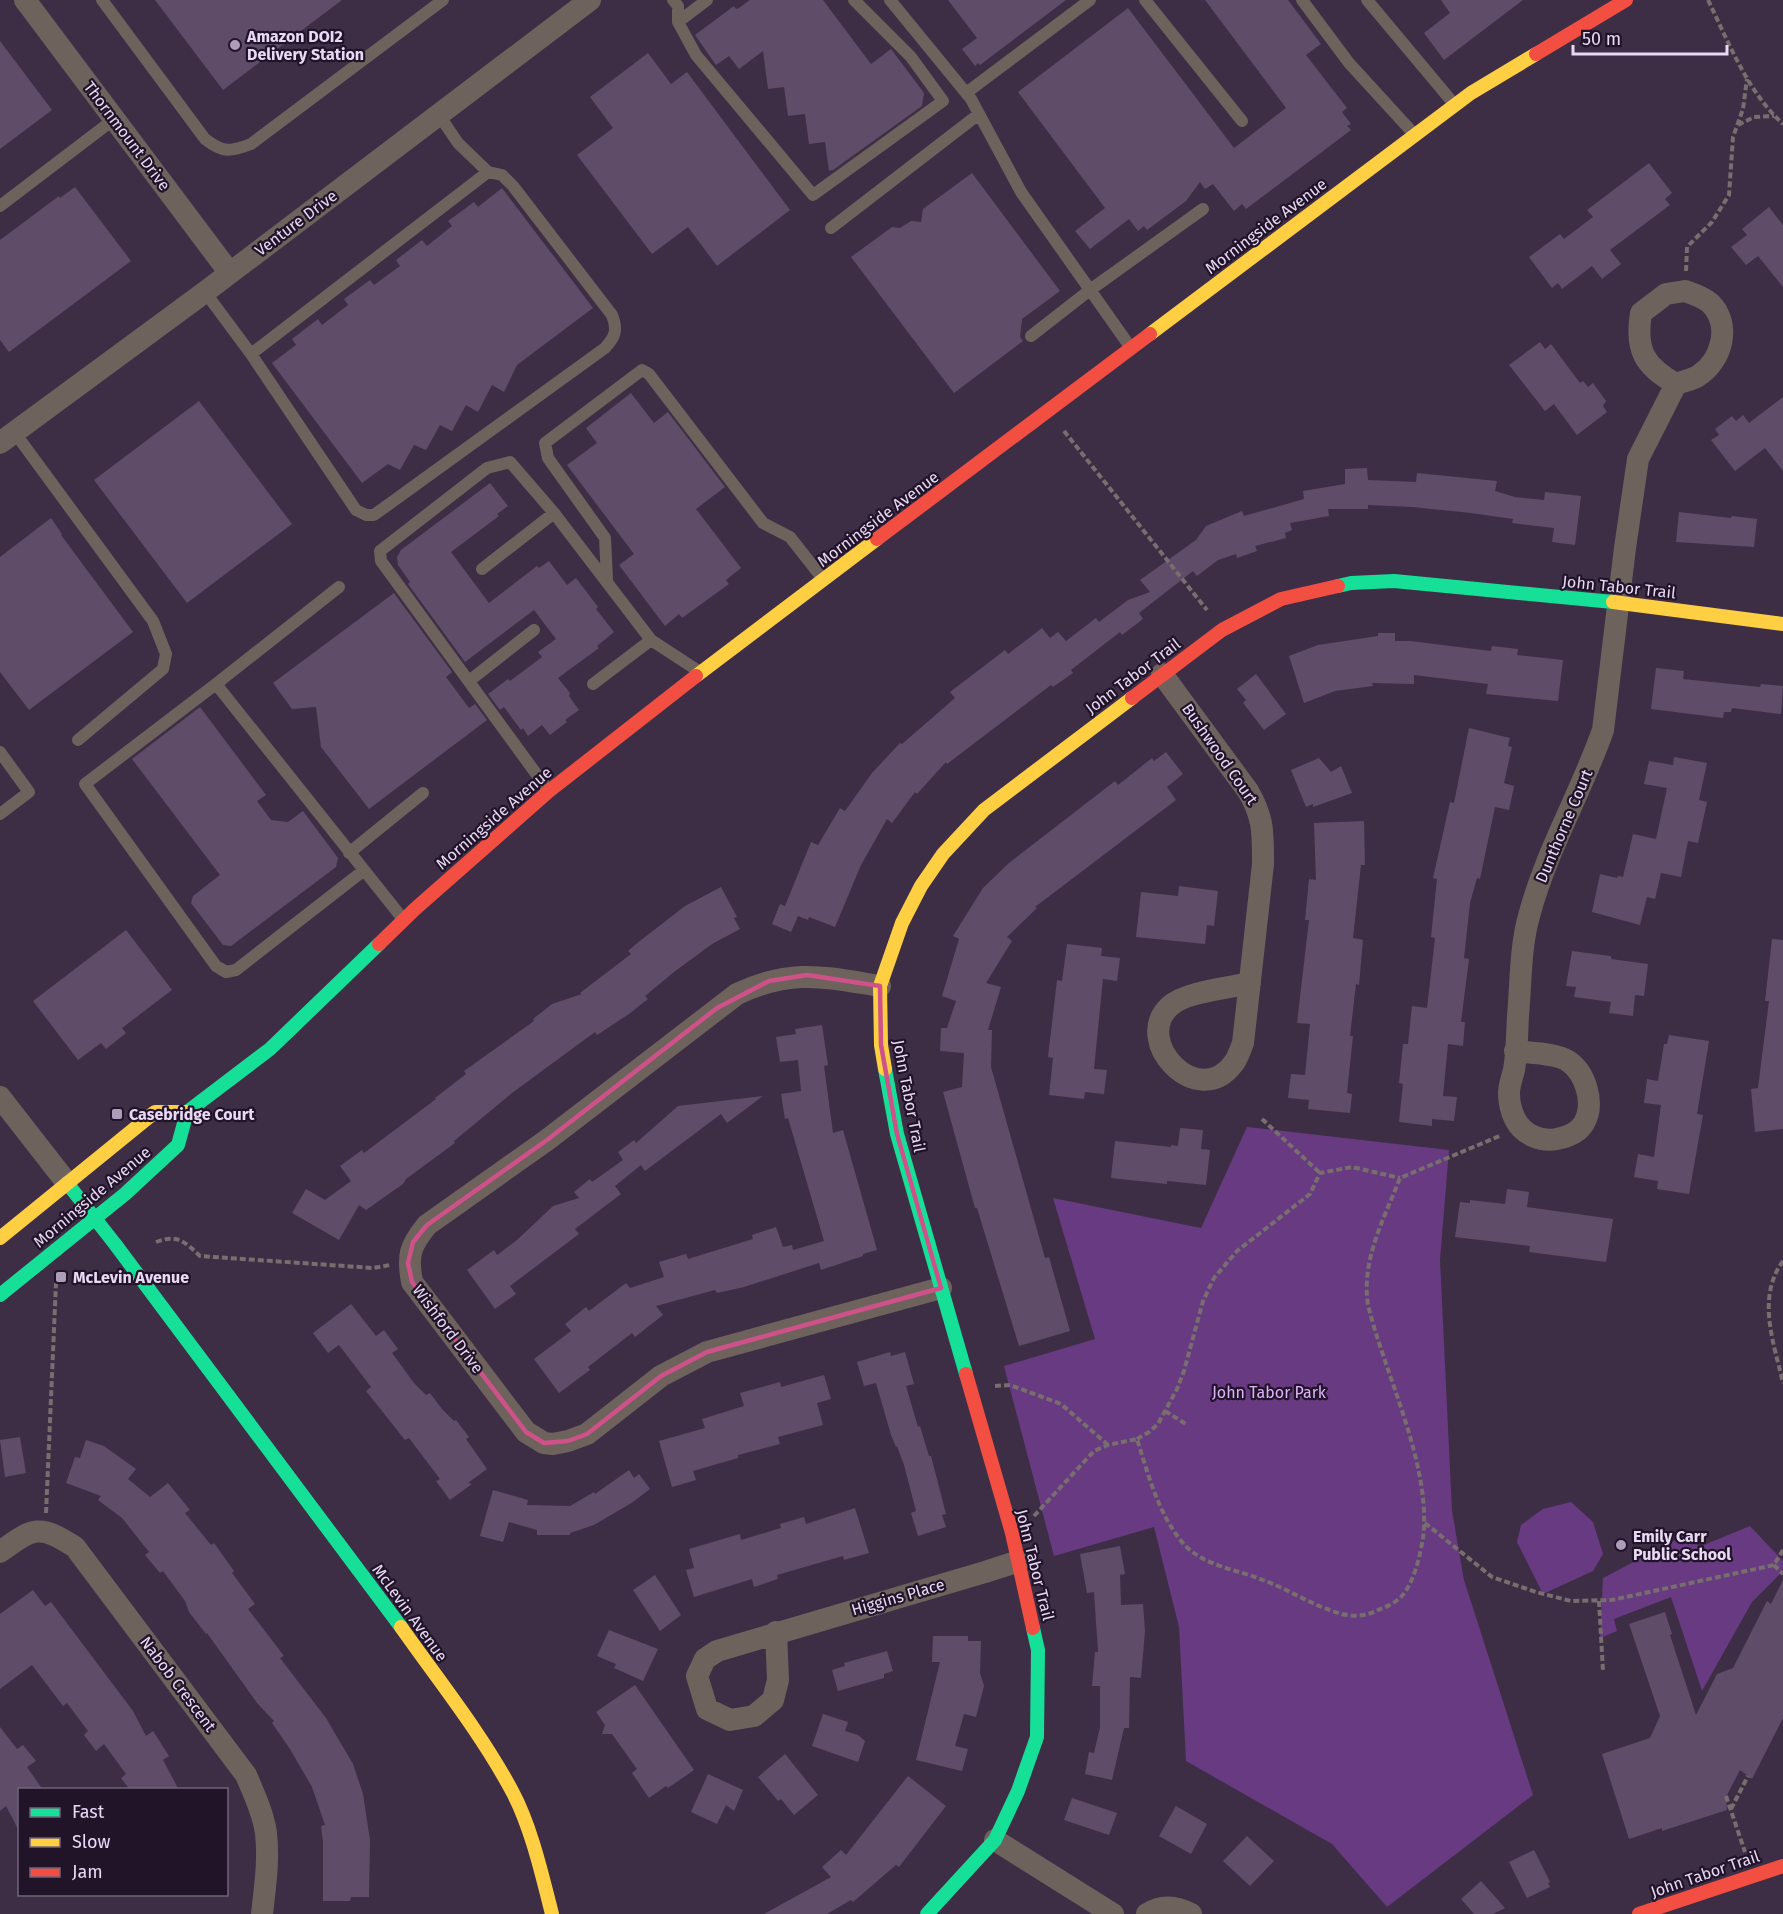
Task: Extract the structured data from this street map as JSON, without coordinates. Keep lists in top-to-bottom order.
{
  "streets": {
    "street": [
      "Thornmount Drive",
      "Venture Drive",
      "Morningside Avenue",
      "John Tabor Trail",
      "Bushwood Court",
      "Dunthorne Court",
      "Wishford Drive",
      "Higgins Place",
      "McLevin Avenue",
      "Nabob Crescent"
    ]
  },
  "crossings": [
    ["Thornmount Drive", "Venture Drive"],
    ["Morningside Avenue", "McLevin Avenue"],
    ["John Tabor Trail", "Bushwood Court"],
    ["John Tabor Trail", "Dunthorne Court"],
    ["John Tabor Trail", "Wishford Drive"],
    ["John Tabor Trail", "Higgins Place"]
  ],
  "parks": ["John Tabor Park"],
  "places": {
    "other": ["Amazon DOI2 Delivery Station", "Emily Carr Public School"],
    "transit": ["Casebridge Court", "McLevin Avenue"]
  },
  "legend": ["Fast", "Slow", "Jam"],
  "scale_bar": "50 m"
}
